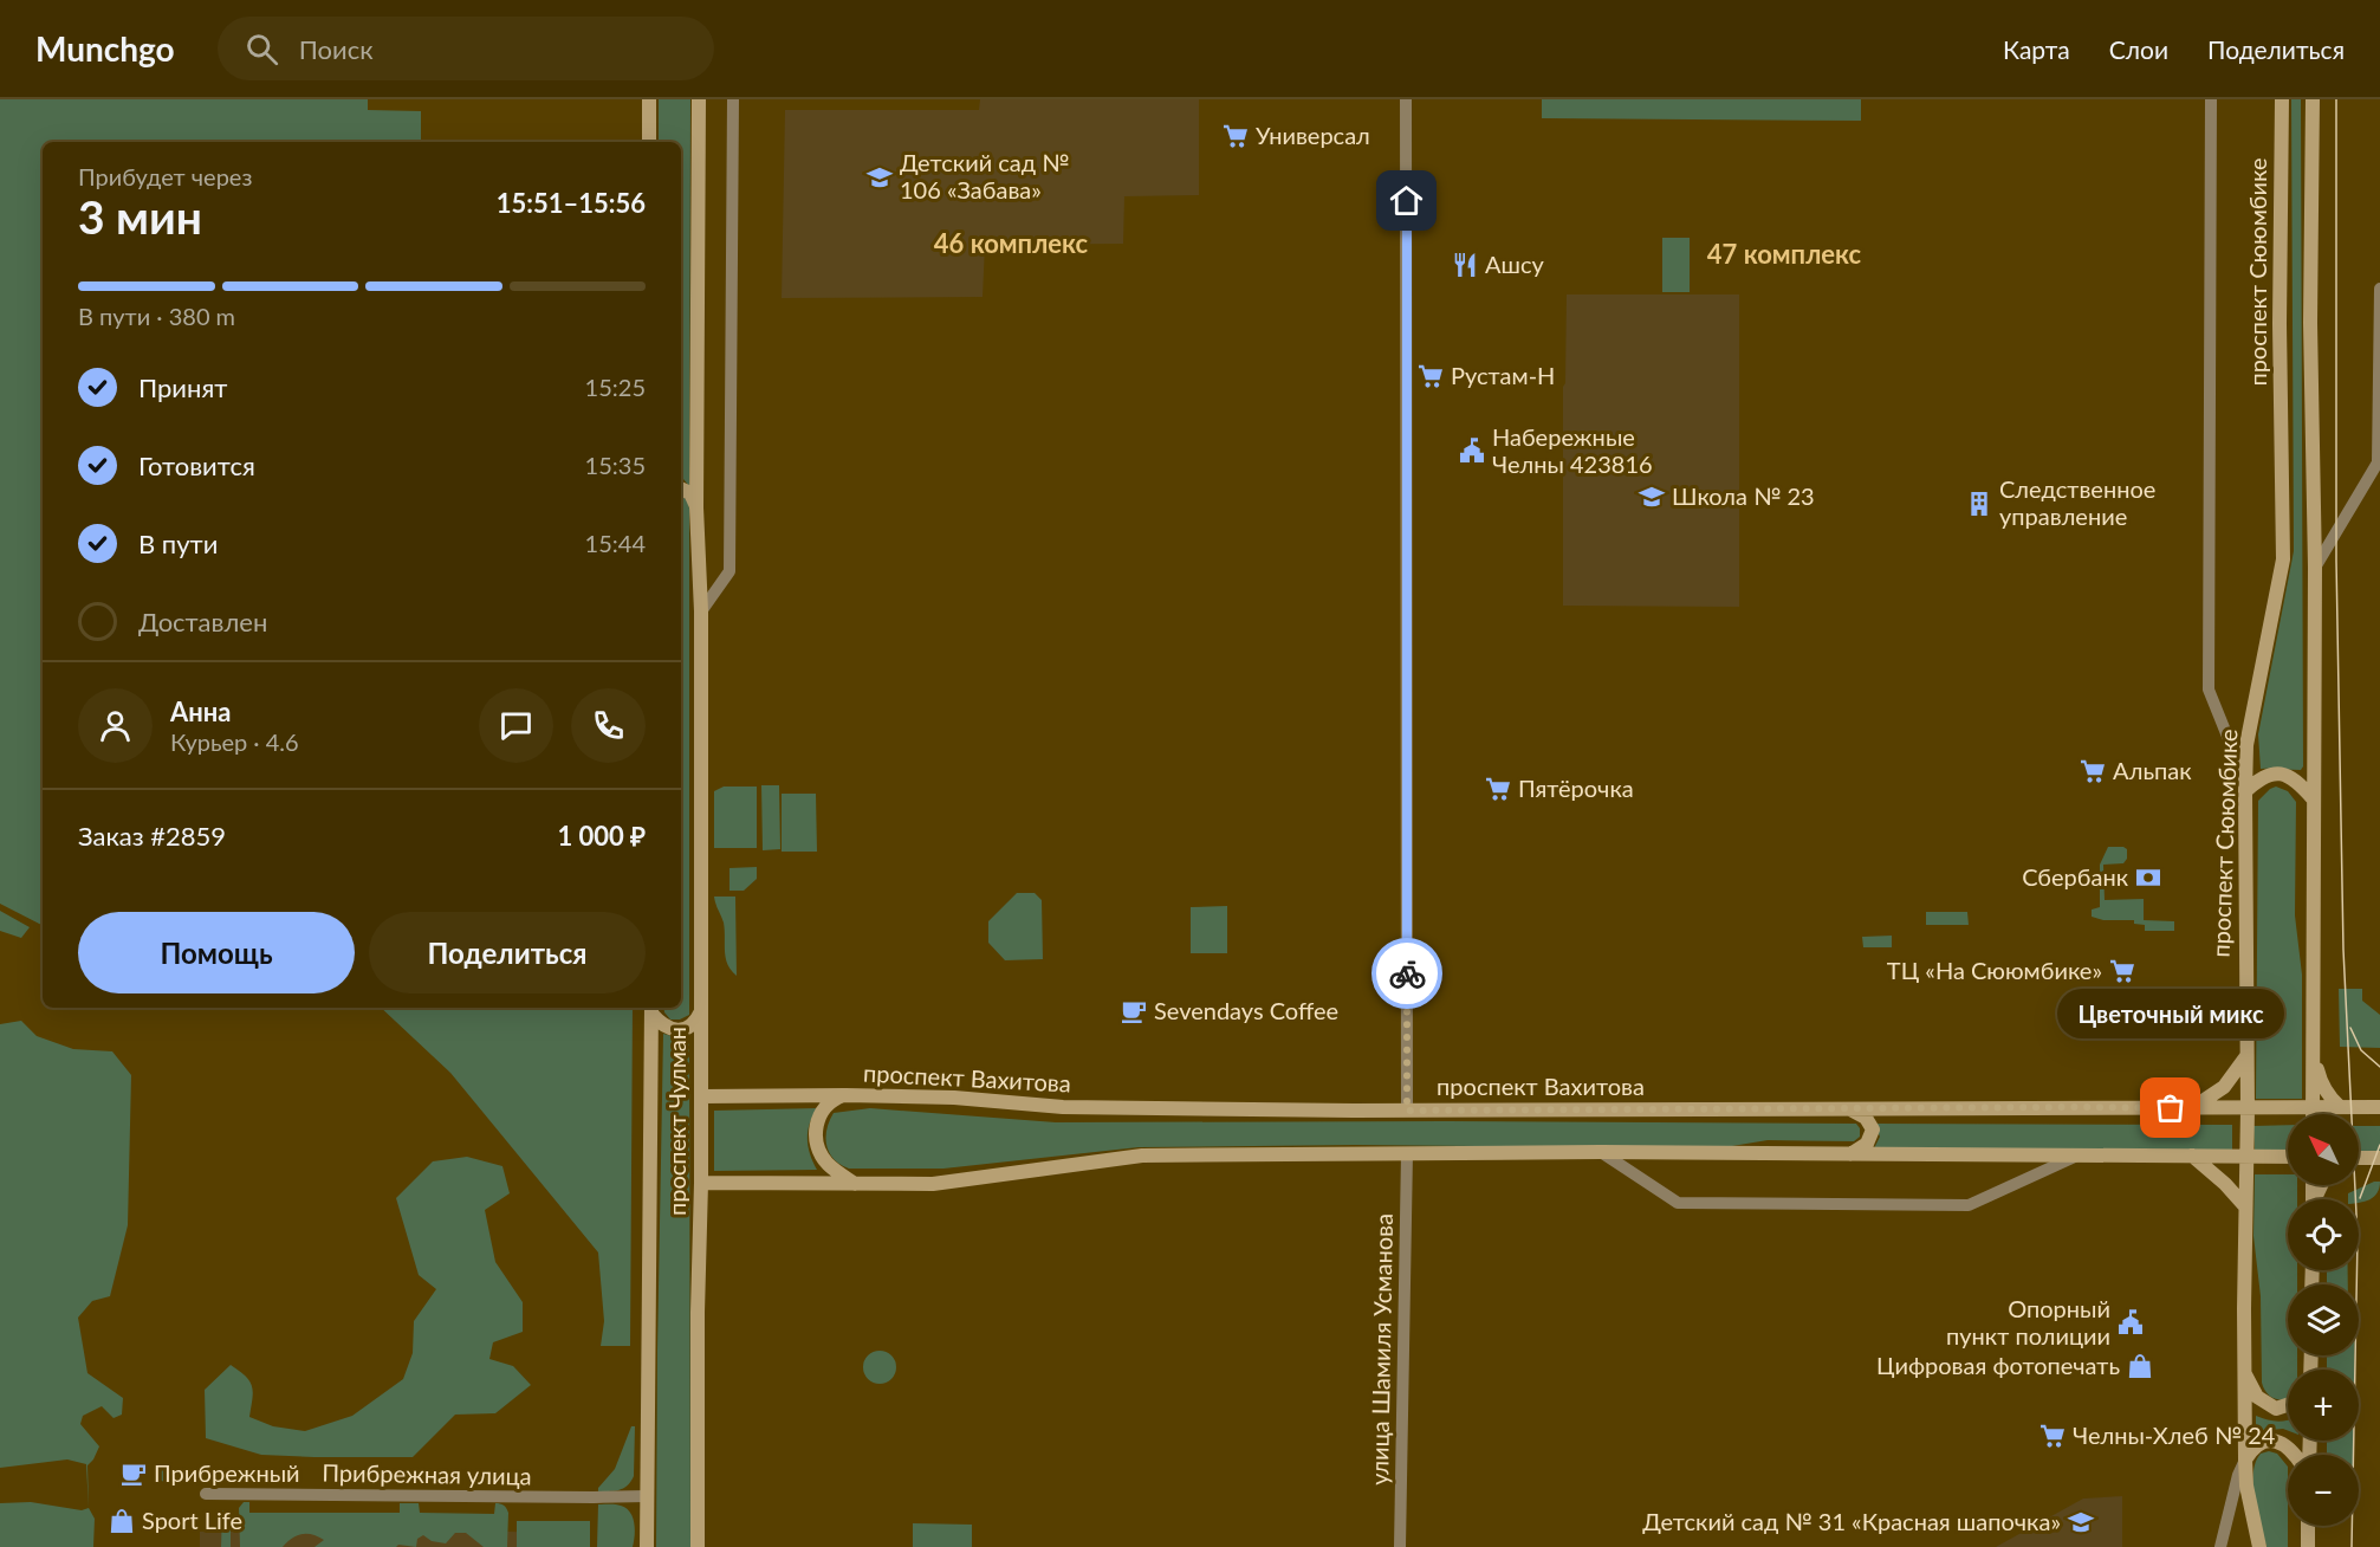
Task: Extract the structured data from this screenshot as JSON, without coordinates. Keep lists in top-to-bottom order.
{
  "streets": {
    "main road": ["проспект Сююмбике", "проспект Вахитова", "проспект Чулман"],
    "street": ["улица Шамиля Усманова", "Прибрежная улица"]
  },
  "crossings": [
    ["проспект Сююмбике", "проспект Вахитова"],
    ["проспект Вахитова", "проспект Чулман"],
    ["проспект Чулман", "Прибрежная улица"]
  ],
  "districts": ["46 комплекс", "47 комплекс"],
  "places": {
    "supermarket": [
      "Универсал",
      "Рустам-Н",
      "Альпак",
      "Пятёрочка",
      "ТЦ «На Сююмбике»",
      "Челны-Хлеб № 24"
    ],
    "school or university": ["Детский сад № 106 «Забава»", "Школа № 23", "Детский сад № 31 «Красная шапочка»"],
    "restaurant": ["Ашсу"],
    "public building": ["Набережные Челны 423816", "Опорный пункт полиции"],
    "building": ["Следственное управление"],
    "bank": ["Сбербанк"],
    "cafe": ["Sevendays Coffee", "Прибрежный"],
    "other": ["Цветочный микс"],
    "shop": ["Цифровая фотопечать", "Sport Life"]
  },
  "north": "top left",
  "page": {
    "header": "Munchgo",
    "search": "Поиск",
    "nav": ["Карта", "Слои", "Поделиться"],
    "heading": ["3 мин", "Прибудет через", "15:51–15:56"],
    "panel": [
      "Анна",
      "Курьер · 4.6",
      "Заказ #2859",
      "1 000 ₽"
    ],
    "bar": "В пути · 380 m",
    "list": [
      ["Принят", "15:25"],
      ["Готовится", "15:35"],
      ["В пути", "15:44"],
      "Доставлен"
    ],
    "buttons": ["Помощь", "Поделиться"],
    "bubble": "Цветочный микс",
    "map_buttons": ["+", "−"]
  }
}
